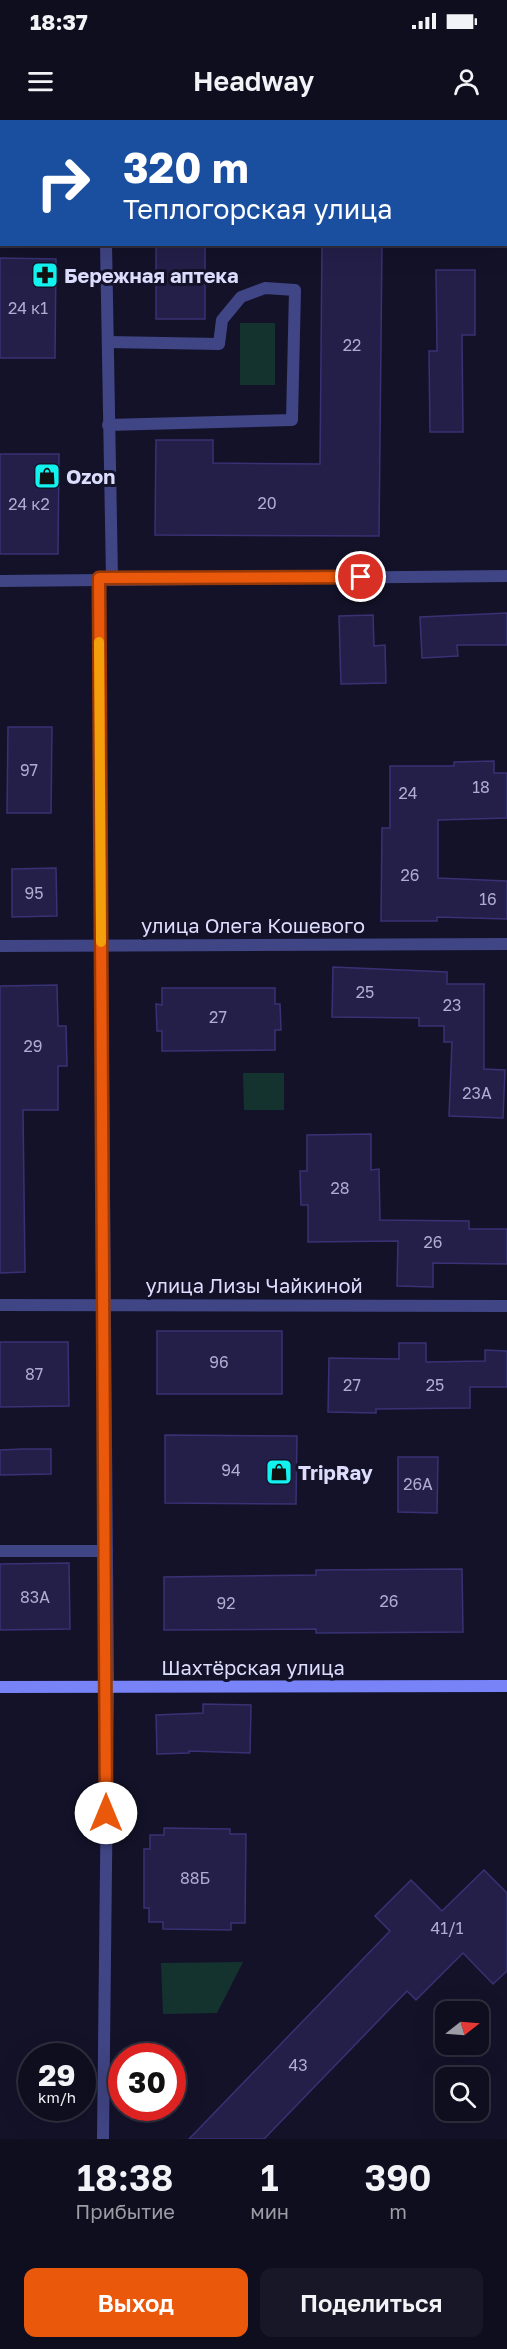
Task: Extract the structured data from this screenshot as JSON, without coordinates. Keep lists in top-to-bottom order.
{
  "streets": {
    "main road": ["Шахтёрская улица"],
    "street": ["улица Олега Кошевого", "улица Лизы Чайкиной"]
  },
  "places": {
    "pharmacy": ["Бережная аптека"],
    "shop": ["Ozon", "TripRay"]
  },
  "house_numbers": [
    "24 к1",
    "22",
    "20",
    "24 к2",
    "97",
    "18",
    "24",
    "26",
    "95",
    "16",
    "25",
    "23",
    "27",
    "29",
    "23А",
    "28",
    "26",
    "96",
    "87",
    "27",
    "25",
    "94",
    "26А",
    "83А",
    "26",
    "92",
    "88Б",
    "41/1",
    "43"
  ],
  "north": "right",
  "page": {
    "status": "18:37",
    "header": "Headway",
    "turn": ["320 m", "Теплогорская улица"],
    "speed": "29 km/h",
    "limit": "30",
    "eta": [
      "18:38",
      "Прибытие",
      "1",
      "мин",
      "390",
      "m"
    ],
    "buttons": ["Выход", "Поделиться"]
  }
}
